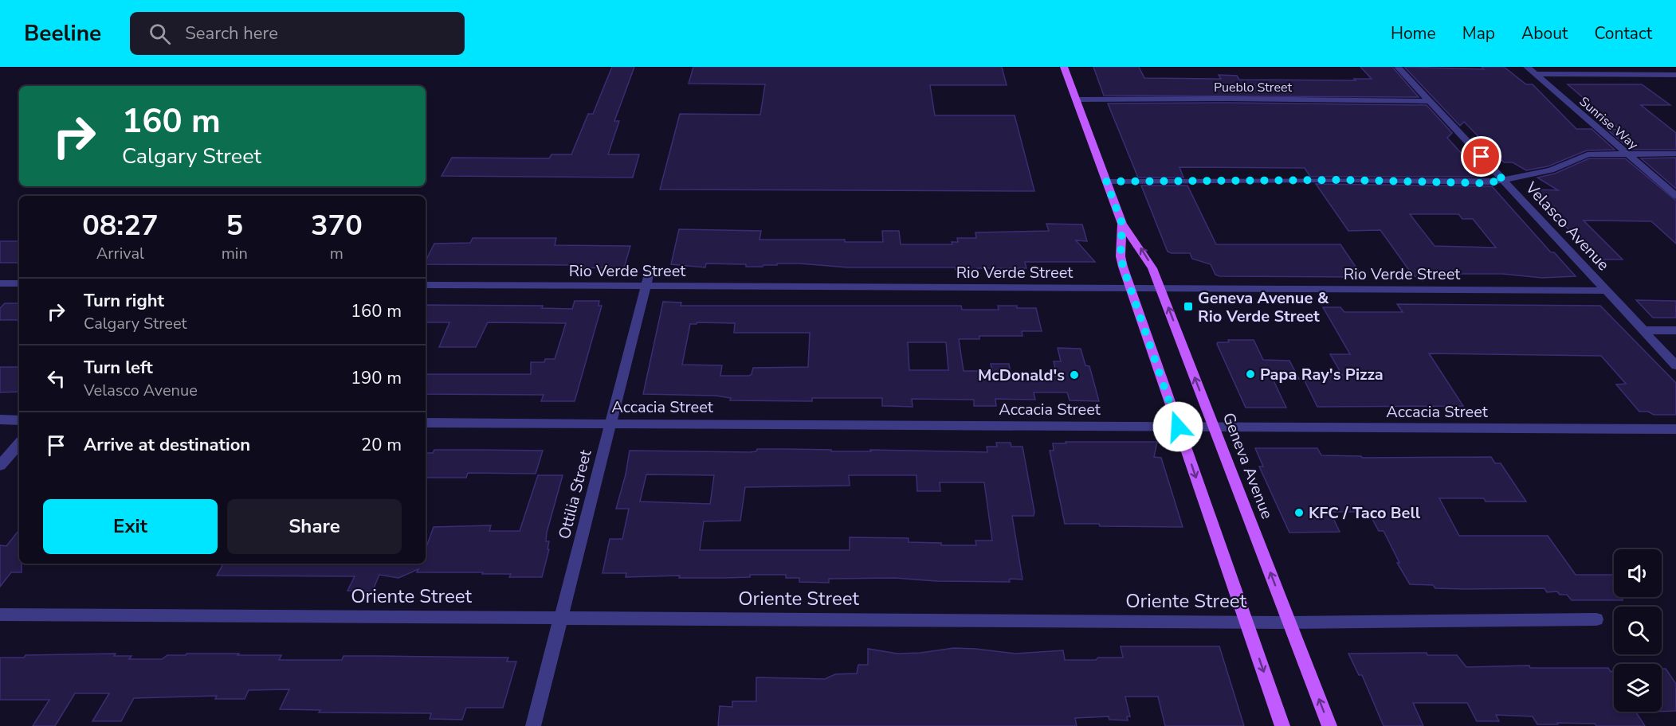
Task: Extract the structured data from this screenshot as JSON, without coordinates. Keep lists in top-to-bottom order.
{
  "streets": {
    "main road": ["Geneva Avenue"],
    "street": [
      "Pueblo Street",
      "Sunrise Way",
      "Velasco Avenue",
      "Rio Verde Street",
      "Accacia Street",
      "Ottilia Street",
      "Oriente Street"
    ]
  },
  "crossings": [
    ["Pueblo Street", "Velasco Avenue"],
    ["Pueblo Street", "Geneva Avenue"],
    ["Velasco Avenue", "Rio Verde Street"],
    ["Rio Verde Street", "Geneva Avenue"],
    ["Rio Verde Street", "Ottilia Street"],
    ["Accacia Street", "Geneva Avenue"],
    ["Accacia Street", "Ottilia Street"],
    ["Geneva Avenue", "Oriente Street"],
    ["Ottilia Street", "Oriente Street"]
  ],
  "places": {
    "transit": ["Geneva Avenue & Rio Verde Street"],
    "other": ["Papa Ray's Pizza", "McDonald's", "KFC / Taco Bell"]
  },
  "page": {
    "header": "Beeline",
    "search": "Search here",
    "nav": [
      "Home",
      "Map",
      "About",
      "Contact"
    ],
    "turn": ["160 m", "Calgary Street"],
    "eta": [
      "08:27",
      "Arrival",
      "5",
      "min",
      "370",
      "m"
    ],
    "list": [
      {
        "name": "Turn right",
        "note": "Calgary Street",
        "value": "160 m"
      },
      {
        "name": "Turn left",
        "note": "Velasco Avenue",
        "value": "190 m"
      },
      {
        "name": "Arrive at destination",
        "value": "20 m"
      }
    ],
    "buttons": ["Exit", "Share"]
  }
}
